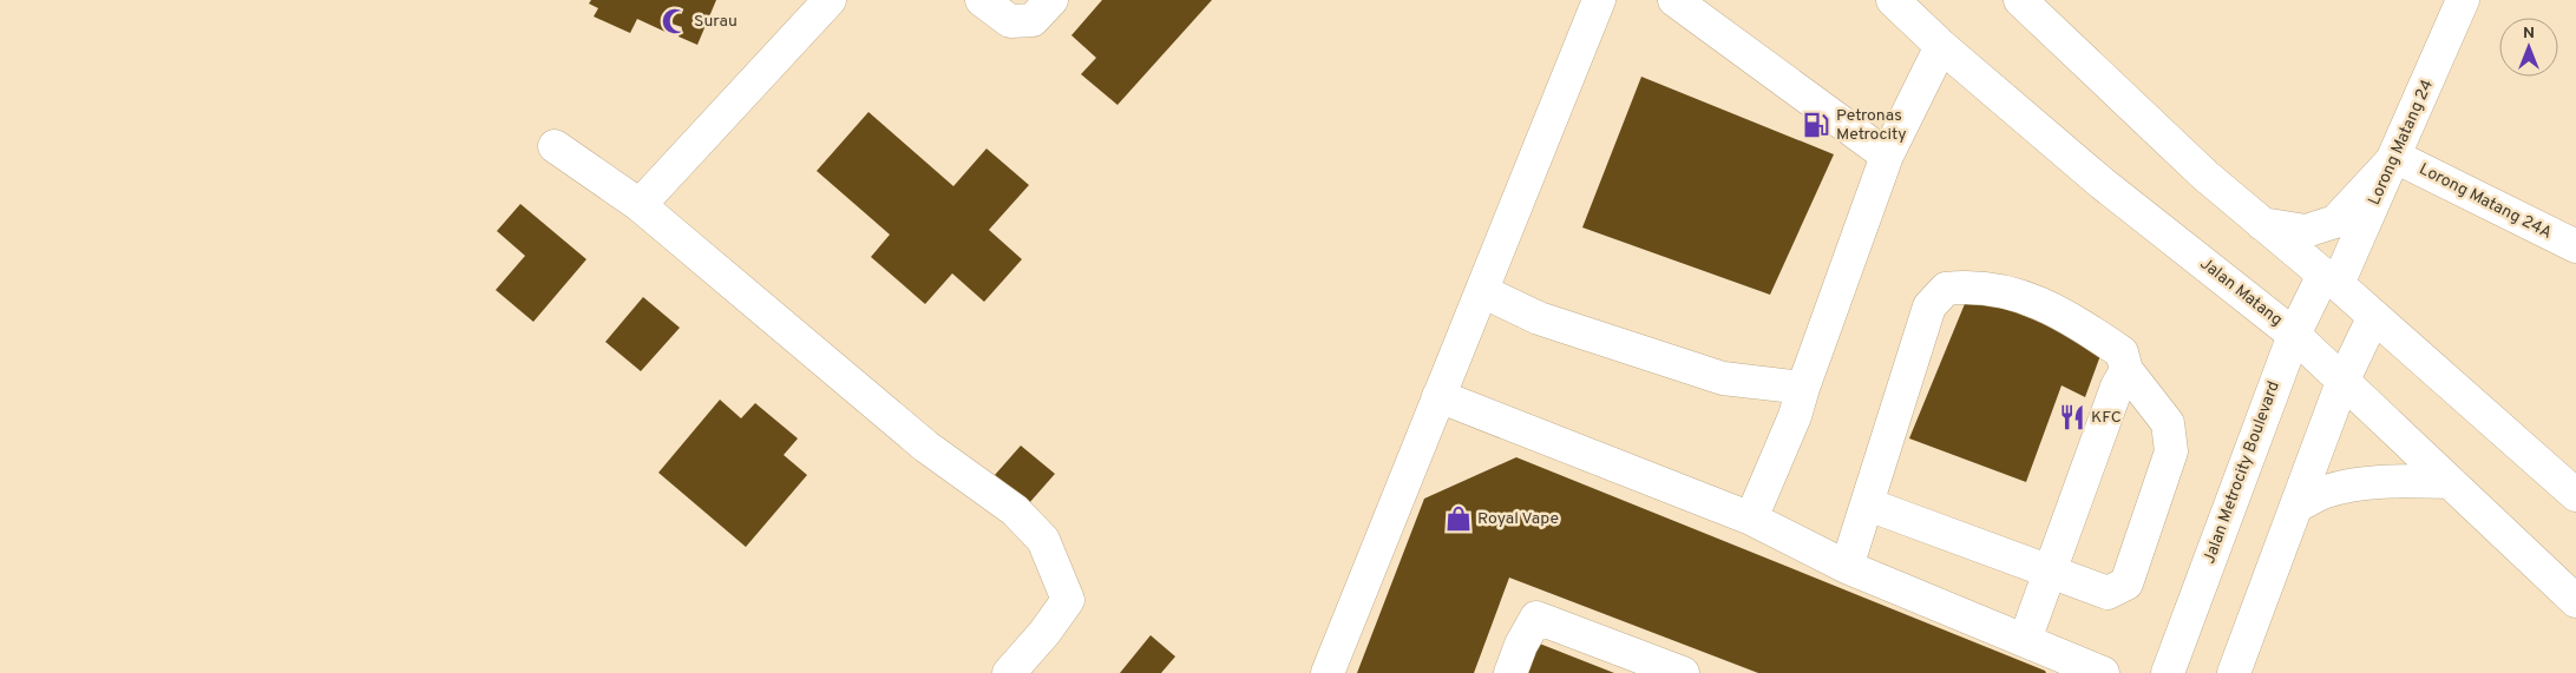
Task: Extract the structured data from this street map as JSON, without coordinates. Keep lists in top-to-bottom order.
{
  "streets": {
    "street": [
      "Lorong Matang 24",
      "Lorong Matang 24A",
      "Jalan Matang",
      "Jalan Metrocity Boulevard"
    ]
  },
  "crossings": [
    ["Lorong Matang 24", "Lorong Matang 24A"],
    ["Lorong Matang 24", "Jalan Metrocity Boulevard"],
    ["Jalan Matang", "Jalan Metrocity Boulevard"]
  ],
  "places": {
    "mosque": ["Surau"],
    "fuel station": ["Petronas Metrocity"],
    "restaurant": ["KFC"],
    "shop": ["Royal Vape"]
  },
  "north": "top"
}
